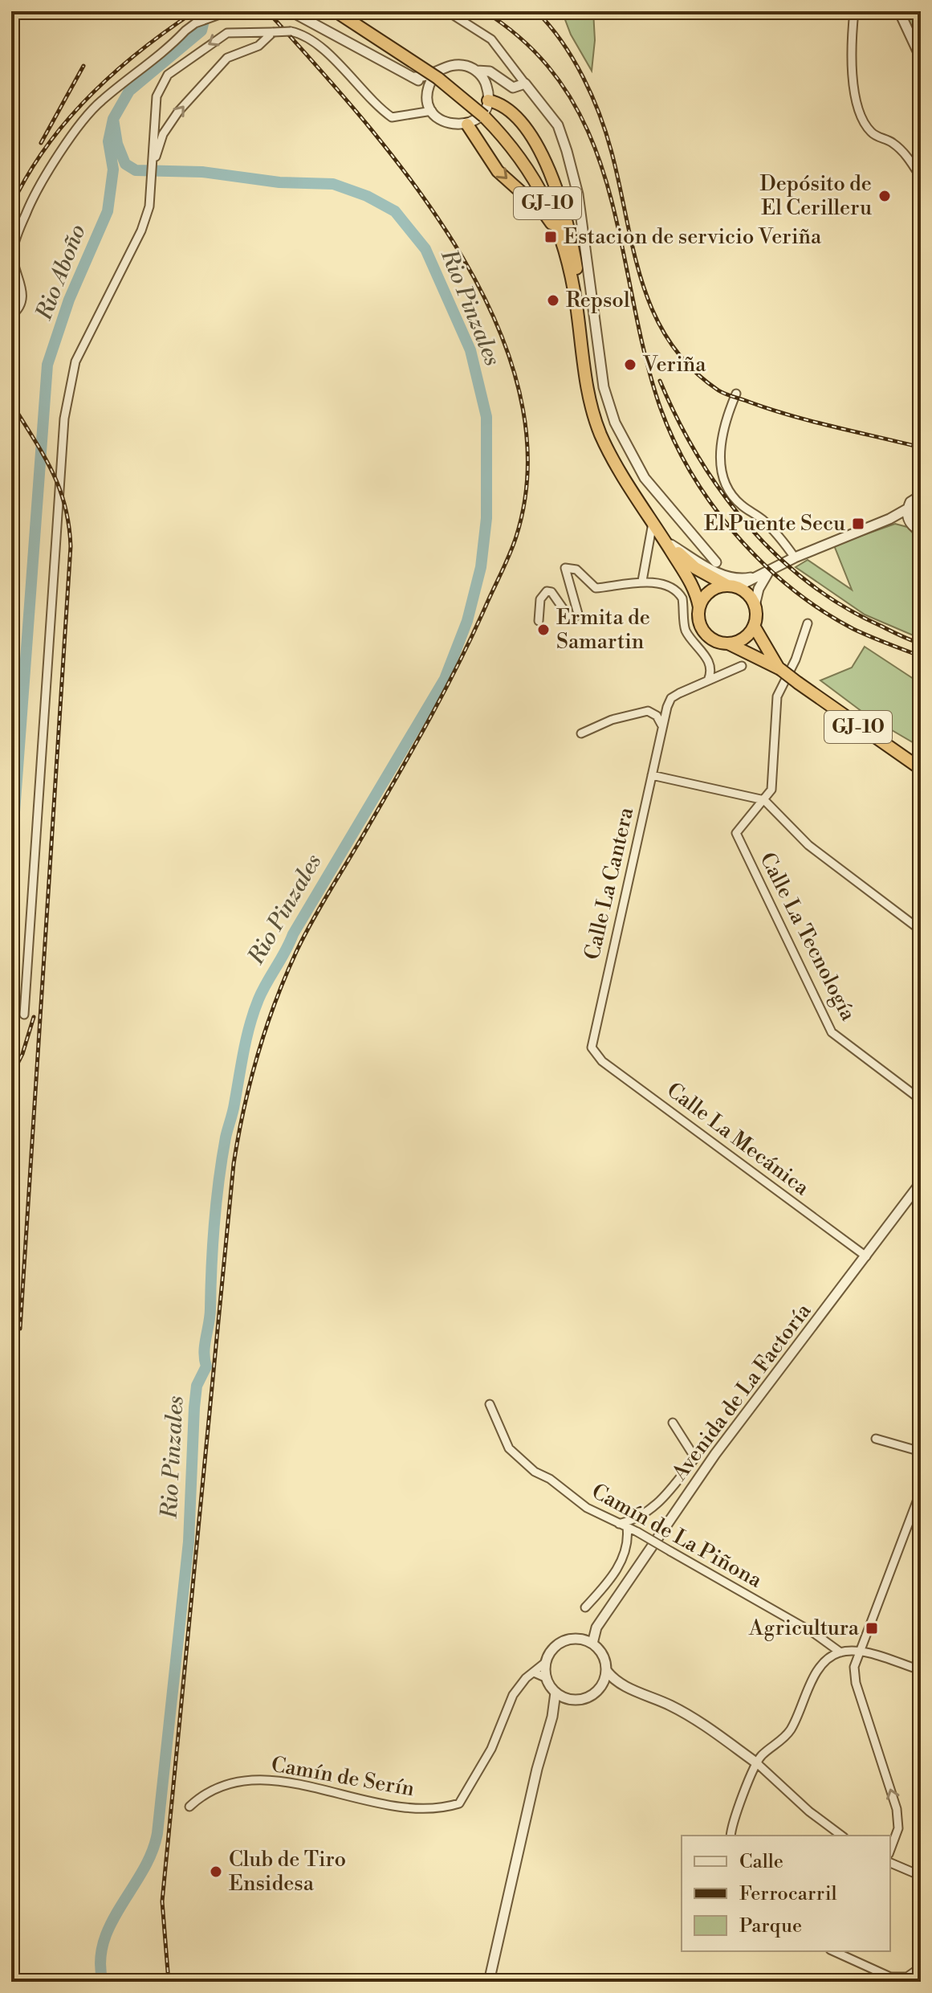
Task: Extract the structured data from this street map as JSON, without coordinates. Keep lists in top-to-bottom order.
{
  "streets": {
    "highway": ["GJ-10"],
    "street": [
      "Calle La Cantera",
      "Calle La Tecnología",
      "Calle La Mecánica",
      "Avenida de La Factoría",
      "Camín de La Piñona",
      "Camín de Serín"
    ]
  },
  "crossings": [
    ["Calle La Cantera", "Calle La Mecánica"],
    ["Calle La Mecánica", "Avenida de La Factoría"]
  ],
  "water": ["Rio Aboño", "Rio Pinzales"],
  "places": {
    "other": [
      "Depósito de El Cerilleru",
      "Repsol",
      "Veriña",
      "Ermita de Samartin",
      "Club de Tiro Ensidesa"
    ],
    "transit": ["Estacion de servicio Veriña", "El Puente Secu", "Agricultura"]
  },
  "legend": ["Calle", "Ferrocarril", "Parque"]
}
